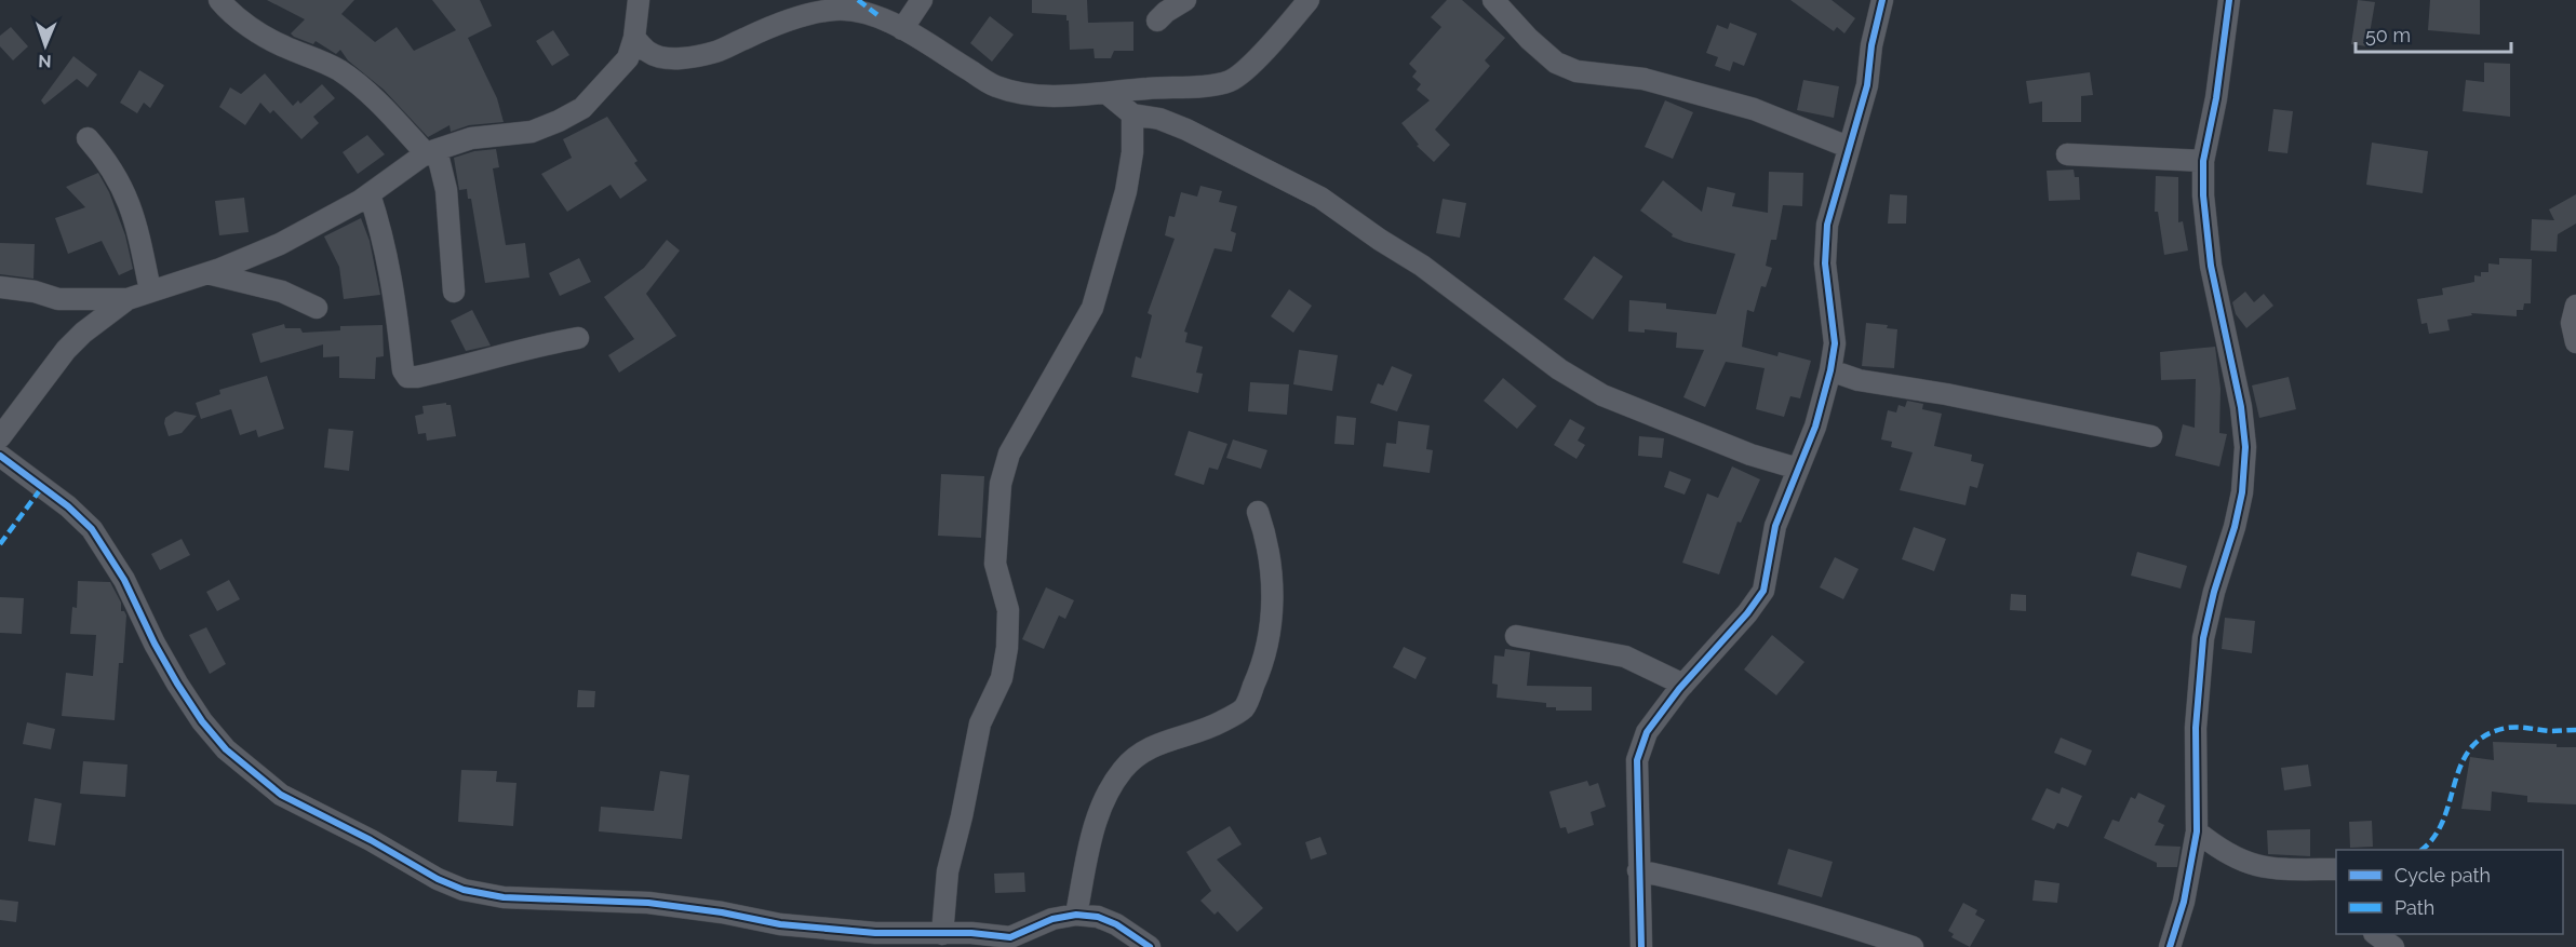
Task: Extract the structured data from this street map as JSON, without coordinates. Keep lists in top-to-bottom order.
{
  "legend": ["Cycle path", "Path"],
  "scale_bar": "50 m",
  "north": "bottom"
}
